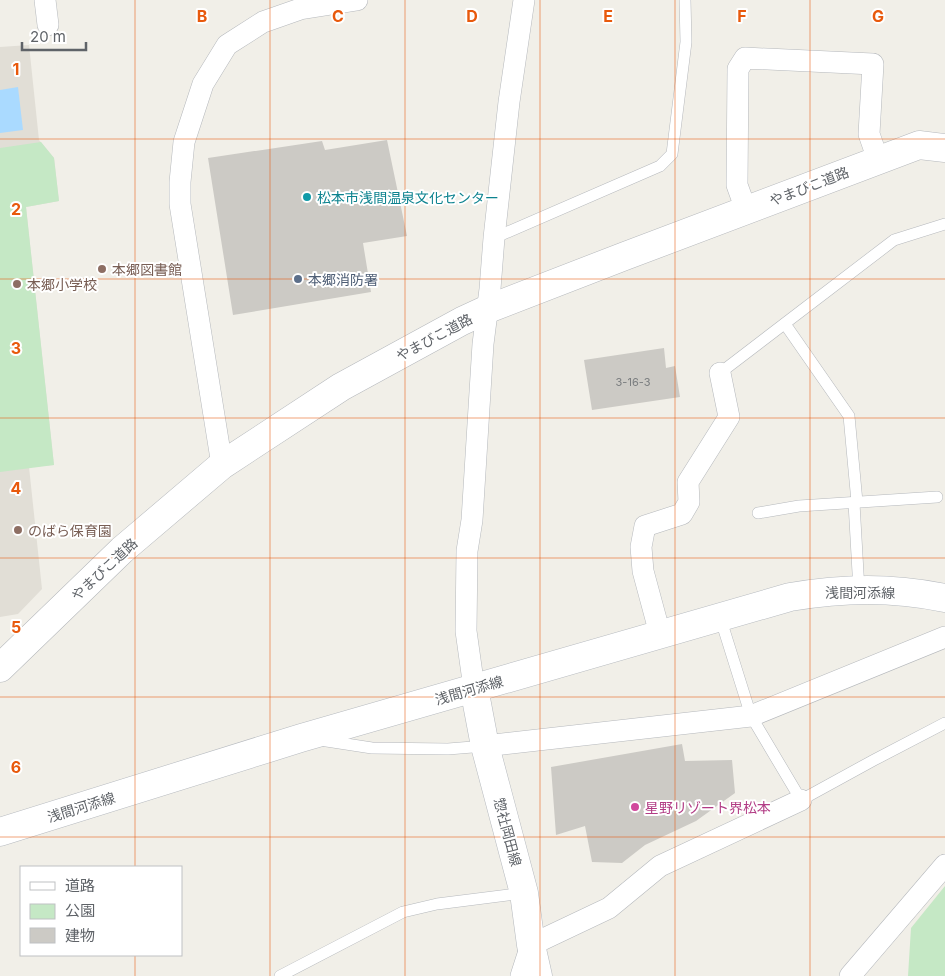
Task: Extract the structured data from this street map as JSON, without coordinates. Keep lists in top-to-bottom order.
{
  "streets": {
    "main road": ["やまびこ道路", "浅間河添線", "惣社岡田線"]
  },
  "crossings": [
    ["浅間河添線", "惣社岡田線"]
  ],
  "places": [
    "松本市浅間温泉文化センター",
    "本郷図書館",
    "本郷消防署",
    "本郷小学校",
    "のばら保育園",
    "星野リゾート界松本"
  ],
  "house_numbers": ["3-16-3"],
  "legend": ["道路", "公園", "建物"],
  "scale_bar": "20 m",
  "grid": {
    "columns": [
      "B",
      "C",
      "D",
      "E",
      "F",
      "G"
    ],
    "rows": [
      "1",
      "2",
      "3",
      "4",
      "5",
      "6"
    ]
  }
}
